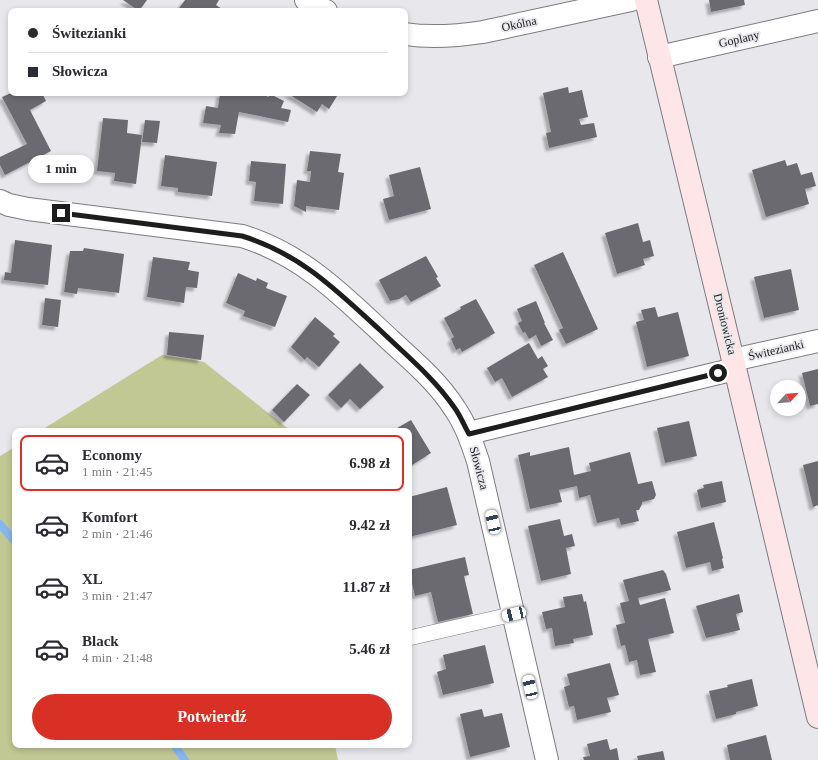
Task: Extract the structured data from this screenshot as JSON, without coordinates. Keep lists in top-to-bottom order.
{
  "streets": {
    "street": [
      "Okólna",
      "Goplany",
      "Droniowicka",
      "Świtezianki",
      "Słowicza"
    ]
  },
  "crossings": [
    ["Goplany", "Droniowicka"],
    ["Droniowicka", "Świtezianki"],
    ["Świtezianki", "Słowicza"]
  ],
  "north": "top right",
  "page": {
    "banner": ["Świtezianki", "Słowicza"],
    "bubble": "1 min",
    "list": [
      {
        "name": "Economy",
        "note": "1 min · 21:45",
        "value": "6.98 zł"
      },
      {
        "name": "Komfort",
        "note": "2 min · 21:46",
        "value": "9.42 zł"
      },
      {
        "name": "XL",
        "note": "3 min · 21:47",
        "value": "11.87 zł"
      },
      {
        "name": "Black",
        "note": "4 min · 21:48",
        "value": "5.46 zł"
      }
    ],
    "buttons": "Potwierdź"
  }
}
